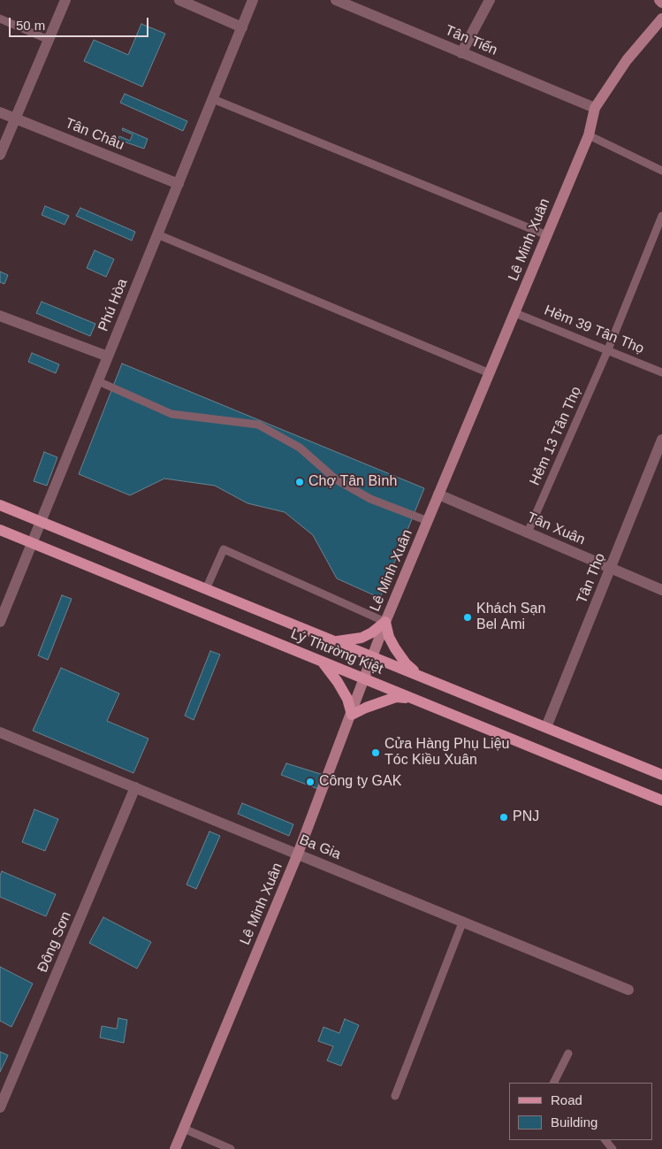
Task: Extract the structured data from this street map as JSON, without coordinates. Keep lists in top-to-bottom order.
{
  "streets": {
    "main road": ["Lý Thường Kiệt"],
    "street": [
      "Tân Tiến",
      "Tân Châu",
      "Lê Minh Xuân",
      "Phú Hòa",
      "Tân Xuân",
      "Tân Thọ",
      "Ba Gia",
      "Đông Sơn"
    ],
    "lane": ["Hẻm 39 Tân Thọ", "Hẻm 13 Tân Thọ"]
  },
  "crossings": [
    ["Tân Tiến", "Lê Minh Xuân"],
    ["Tân Châu", "Phú Hòa"],
    ["Lê Minh Xuân", "Hẻm 39 Tân Thọ"],
    ["Lê Minh Xuân", "Tân Xuân"],
    ["Lê Minh Xuân", "Lý Thường Kiệt"],
    ["Lê Minh Xuân", "Ba Gia"],
    ["Phú Hòa", "Lý Thường Kiệt"],
    ["Hẻm 39 Tân Thọ", "Hẻm 13 Tân Thọ"],
    ["Hẻm 13 Tân Thọ", "Tân Xuân"],
    ["Tân Xuân", "Tân Thọ"],
    ["Tân Thọ", "Lý Thường Kiệt"],
    ["Ba Gia", "Đông Sơn"]
  ],
  "places": [
    "Chợ Tân Bình",
    "Khách Sạn Bel Ami",
    "Cửa Hàng Phụ Liệu Tóc Kiều Xuân",
    "Công ty GAK",
    "PNJ"
  ],
  "legend": ["Road", "Building"],
  "scale_bar": "50 m"
}
